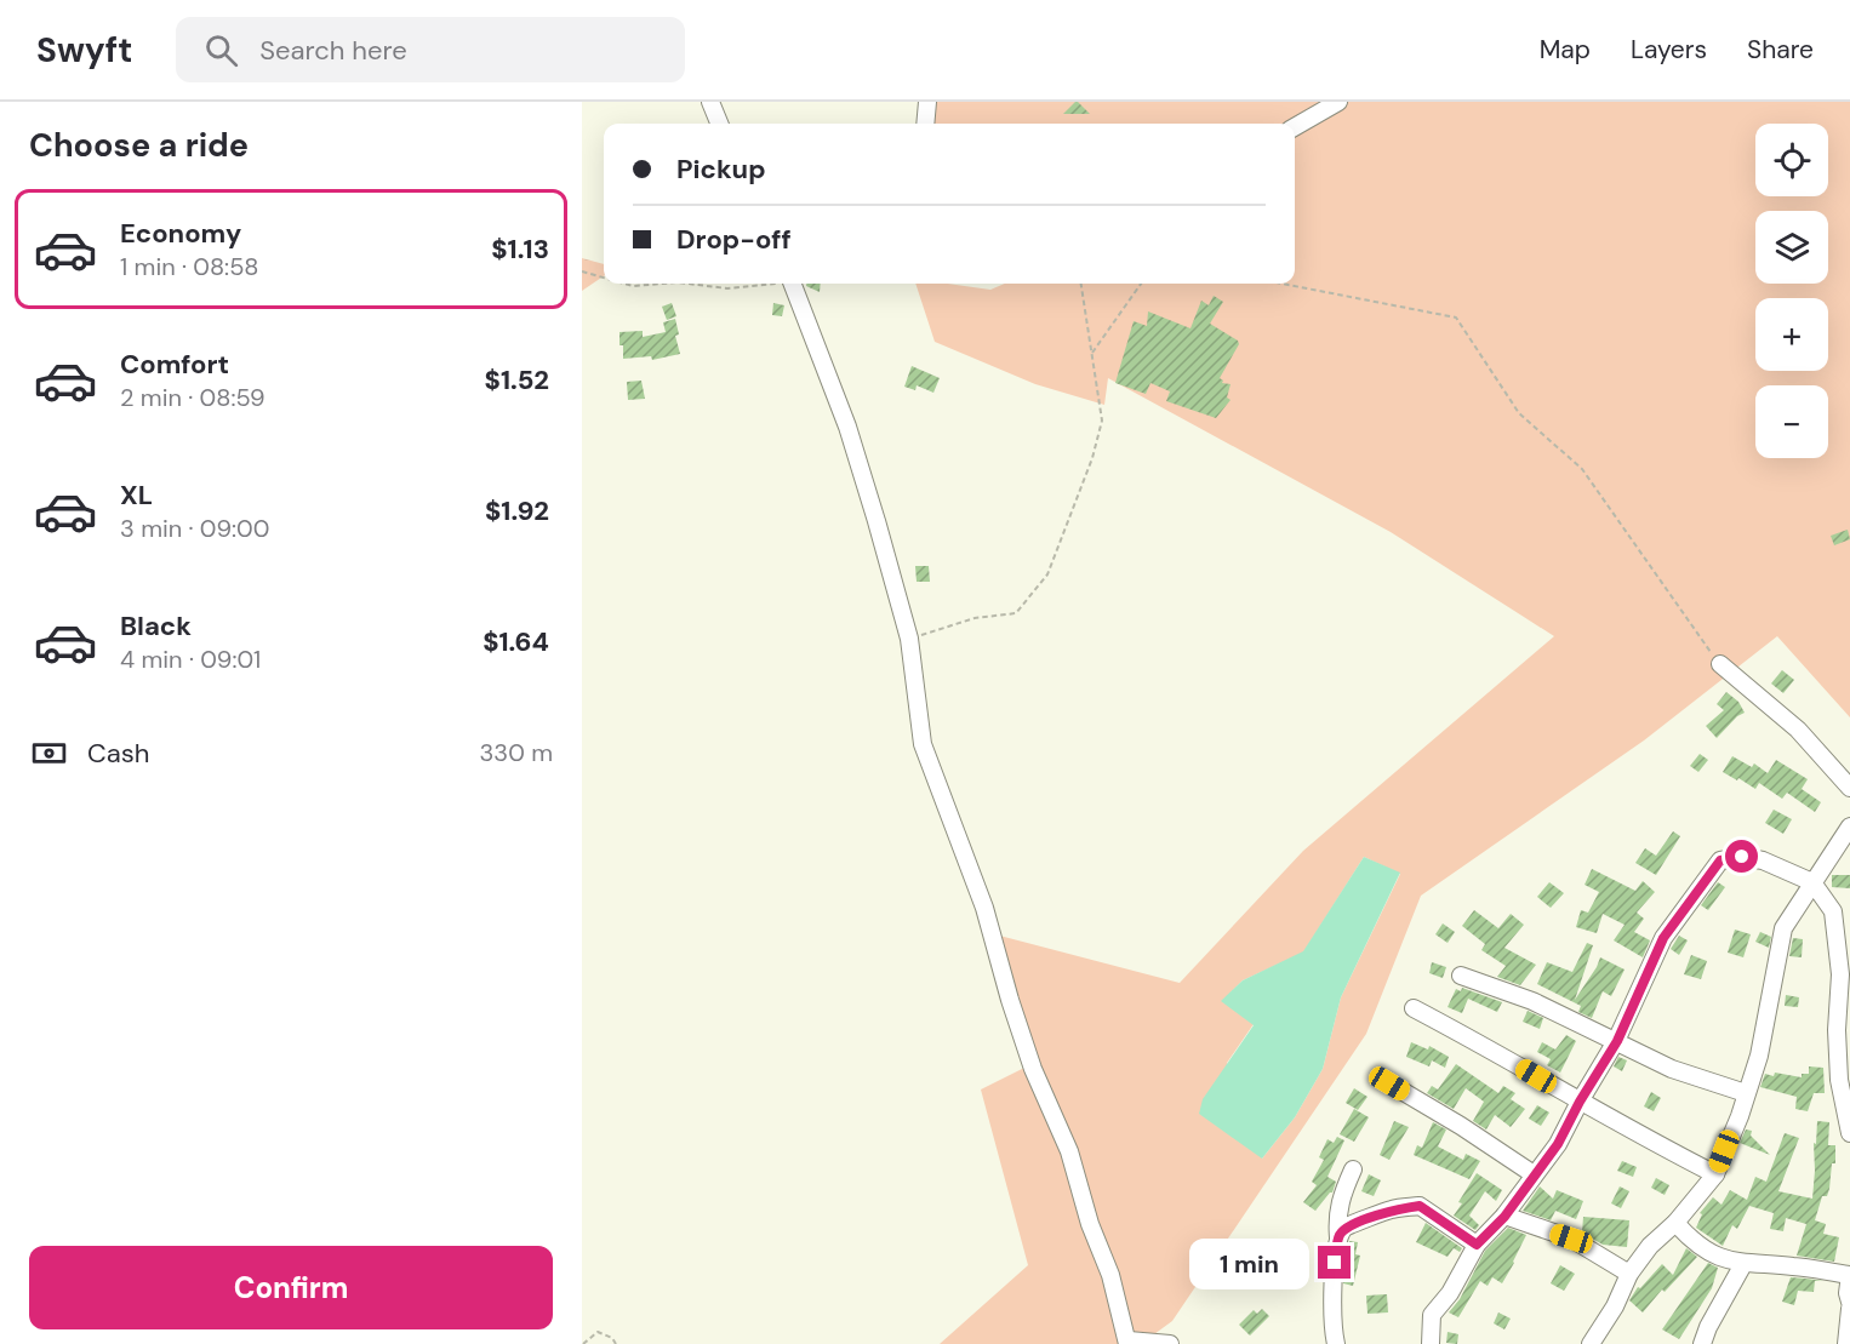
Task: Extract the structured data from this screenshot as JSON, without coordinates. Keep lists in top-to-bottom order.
{
  "page": {
    "header": "Swyft",
    "search": "Search here",
    "nav": ["Map", "Layers", "Share"],
    "heading": "Choose a ride",
    "map_buttons": ["+", "−"],
    "banner": ["Pickup", "Drop-off"],
    "list": [
      {
        "name": "Economy",
        "note": "1 min · 08:58",
        "value": "$1.13"
      },
      {
        "name": "Comfort",
        "note": "2 min · 08:59",
        "value": "$1.52"
      },
      {
        "name": "XL",
        "note": "3 min · 09:00",
        "value": "$1.92"
      },
      {
        "name": "Black",
        "note": "4 min · 09:01",
        "value": "$1.64"
      }
    ],
    "pay": ["Cash", "330 m"],
    "buttons": "Confirm",
    "bubble": "1 min"
  }
}
